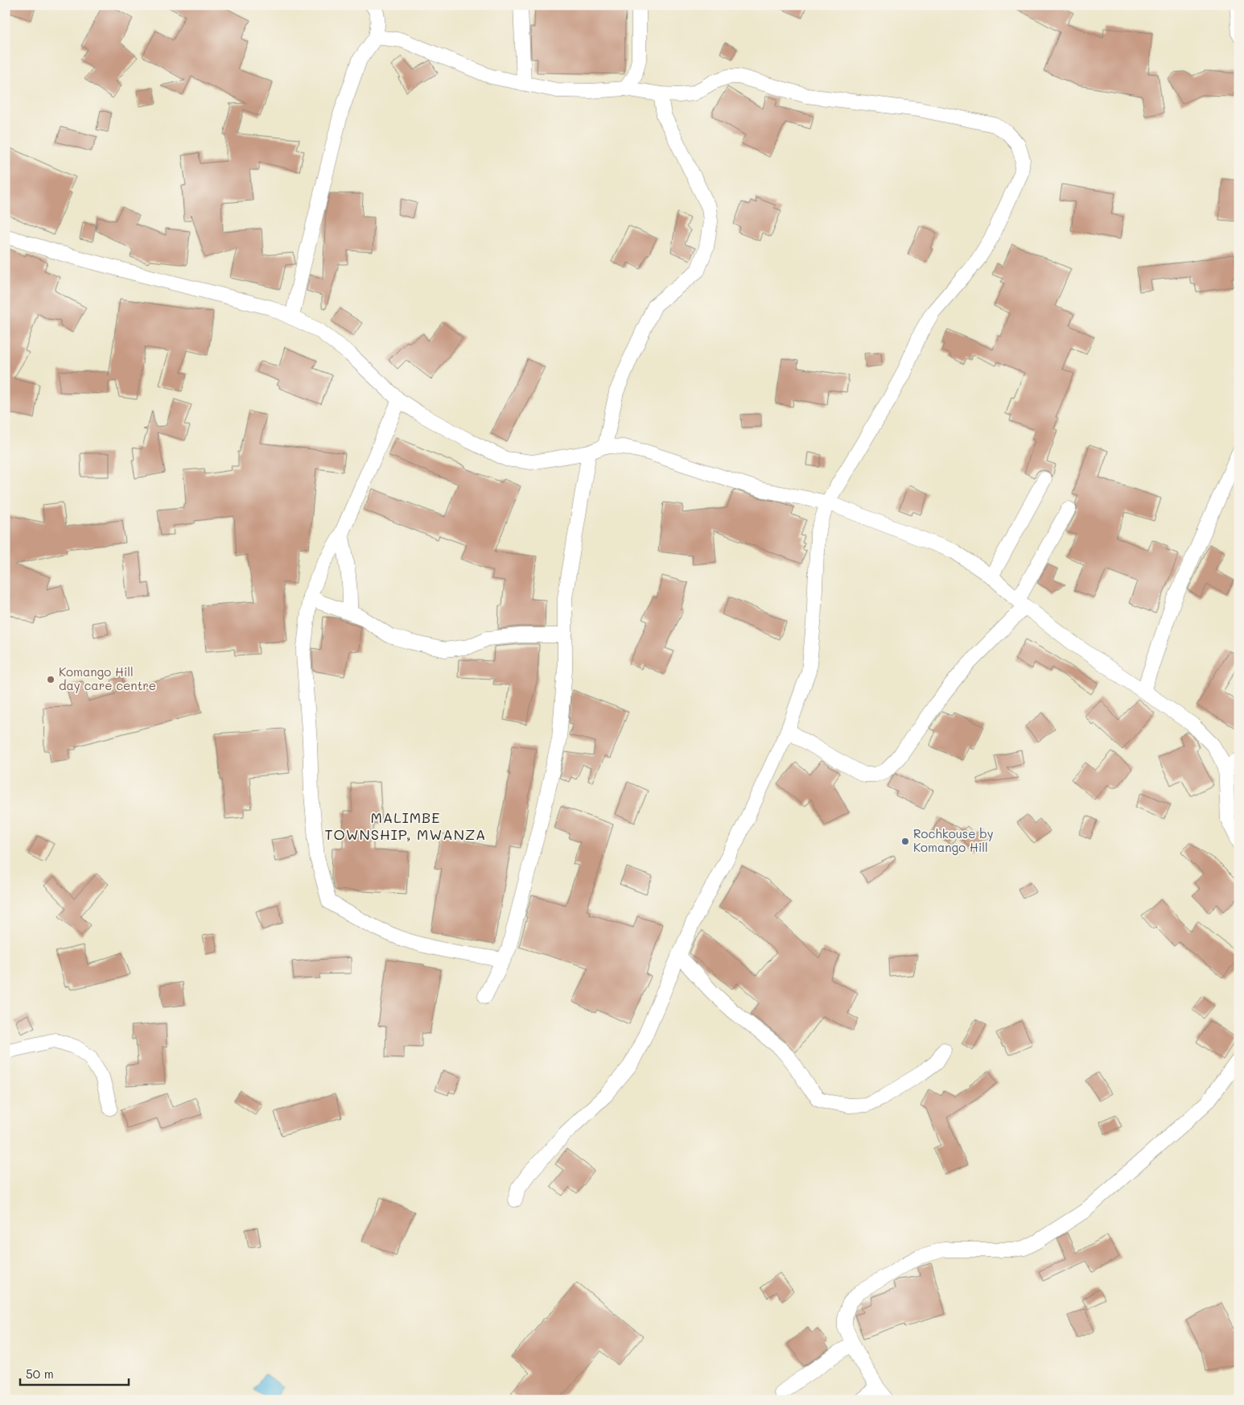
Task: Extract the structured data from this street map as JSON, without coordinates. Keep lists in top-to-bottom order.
{
  "districts": ["MALIMBE TOWNSHIP, MWANZA"],
  "places": ["Komango Hill day care centre", "Rochkouse by Komango Hill"],
  "scale_bar": "50 m"
}
